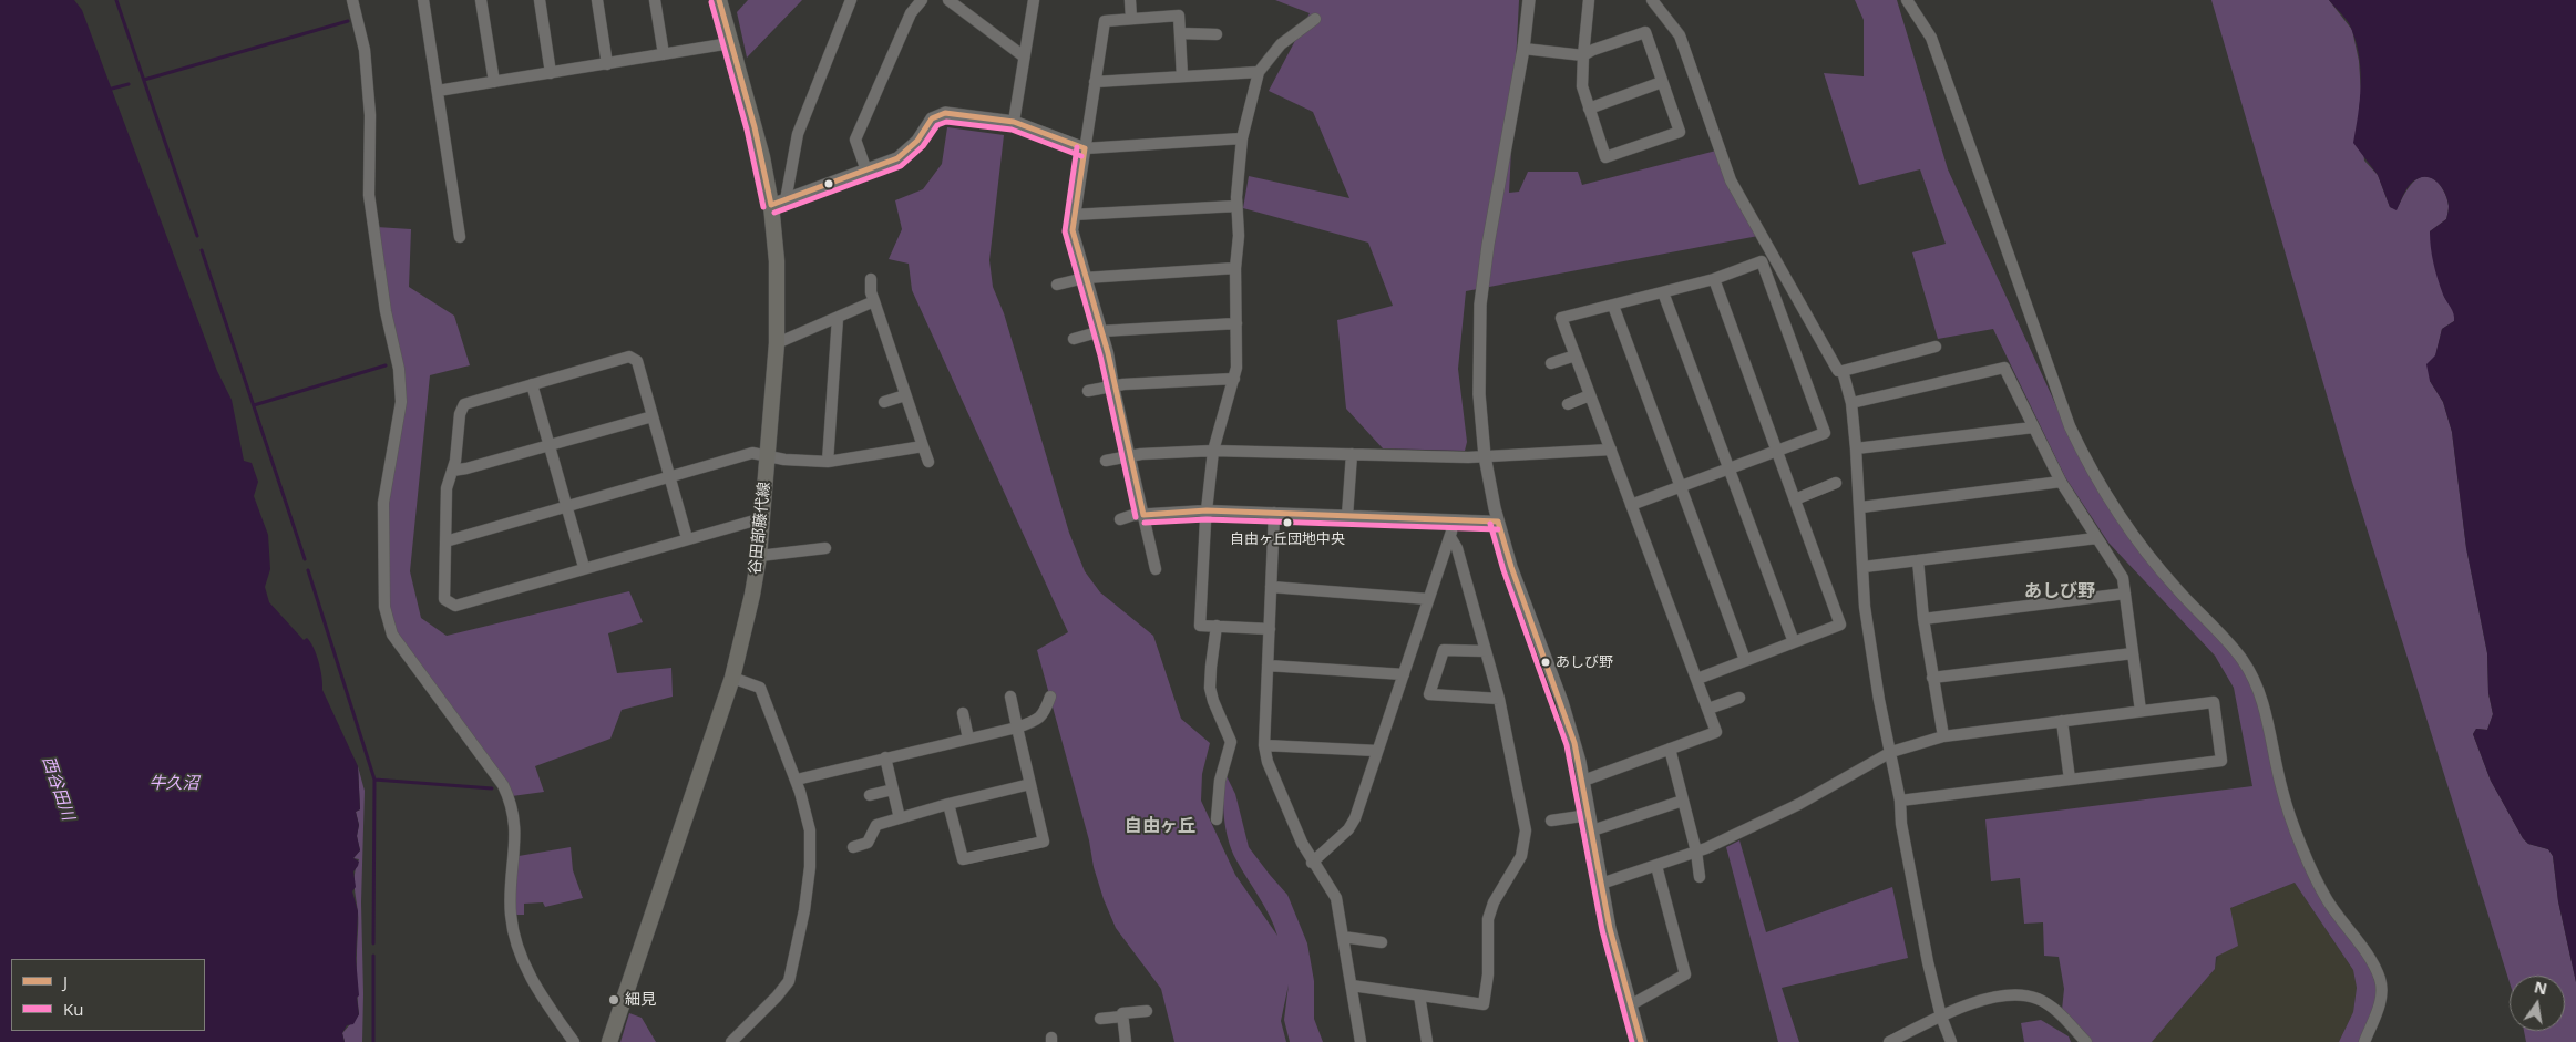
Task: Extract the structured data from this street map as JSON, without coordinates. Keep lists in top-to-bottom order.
{
  "streets": {
    "main road": ["谷田部藤代線"]
  },
  "districts": ["あしび野", "自由ヶ丘"],
  "water": ["牛久沼", "西谷田川"],
  "places": ["自由ヶ丘団地中央", "あしび野", "細見"],
  "lines": ["transit line J", "transit line Ku"],
  "legend": ["J", "Ku"],
  "north": "top"
}
